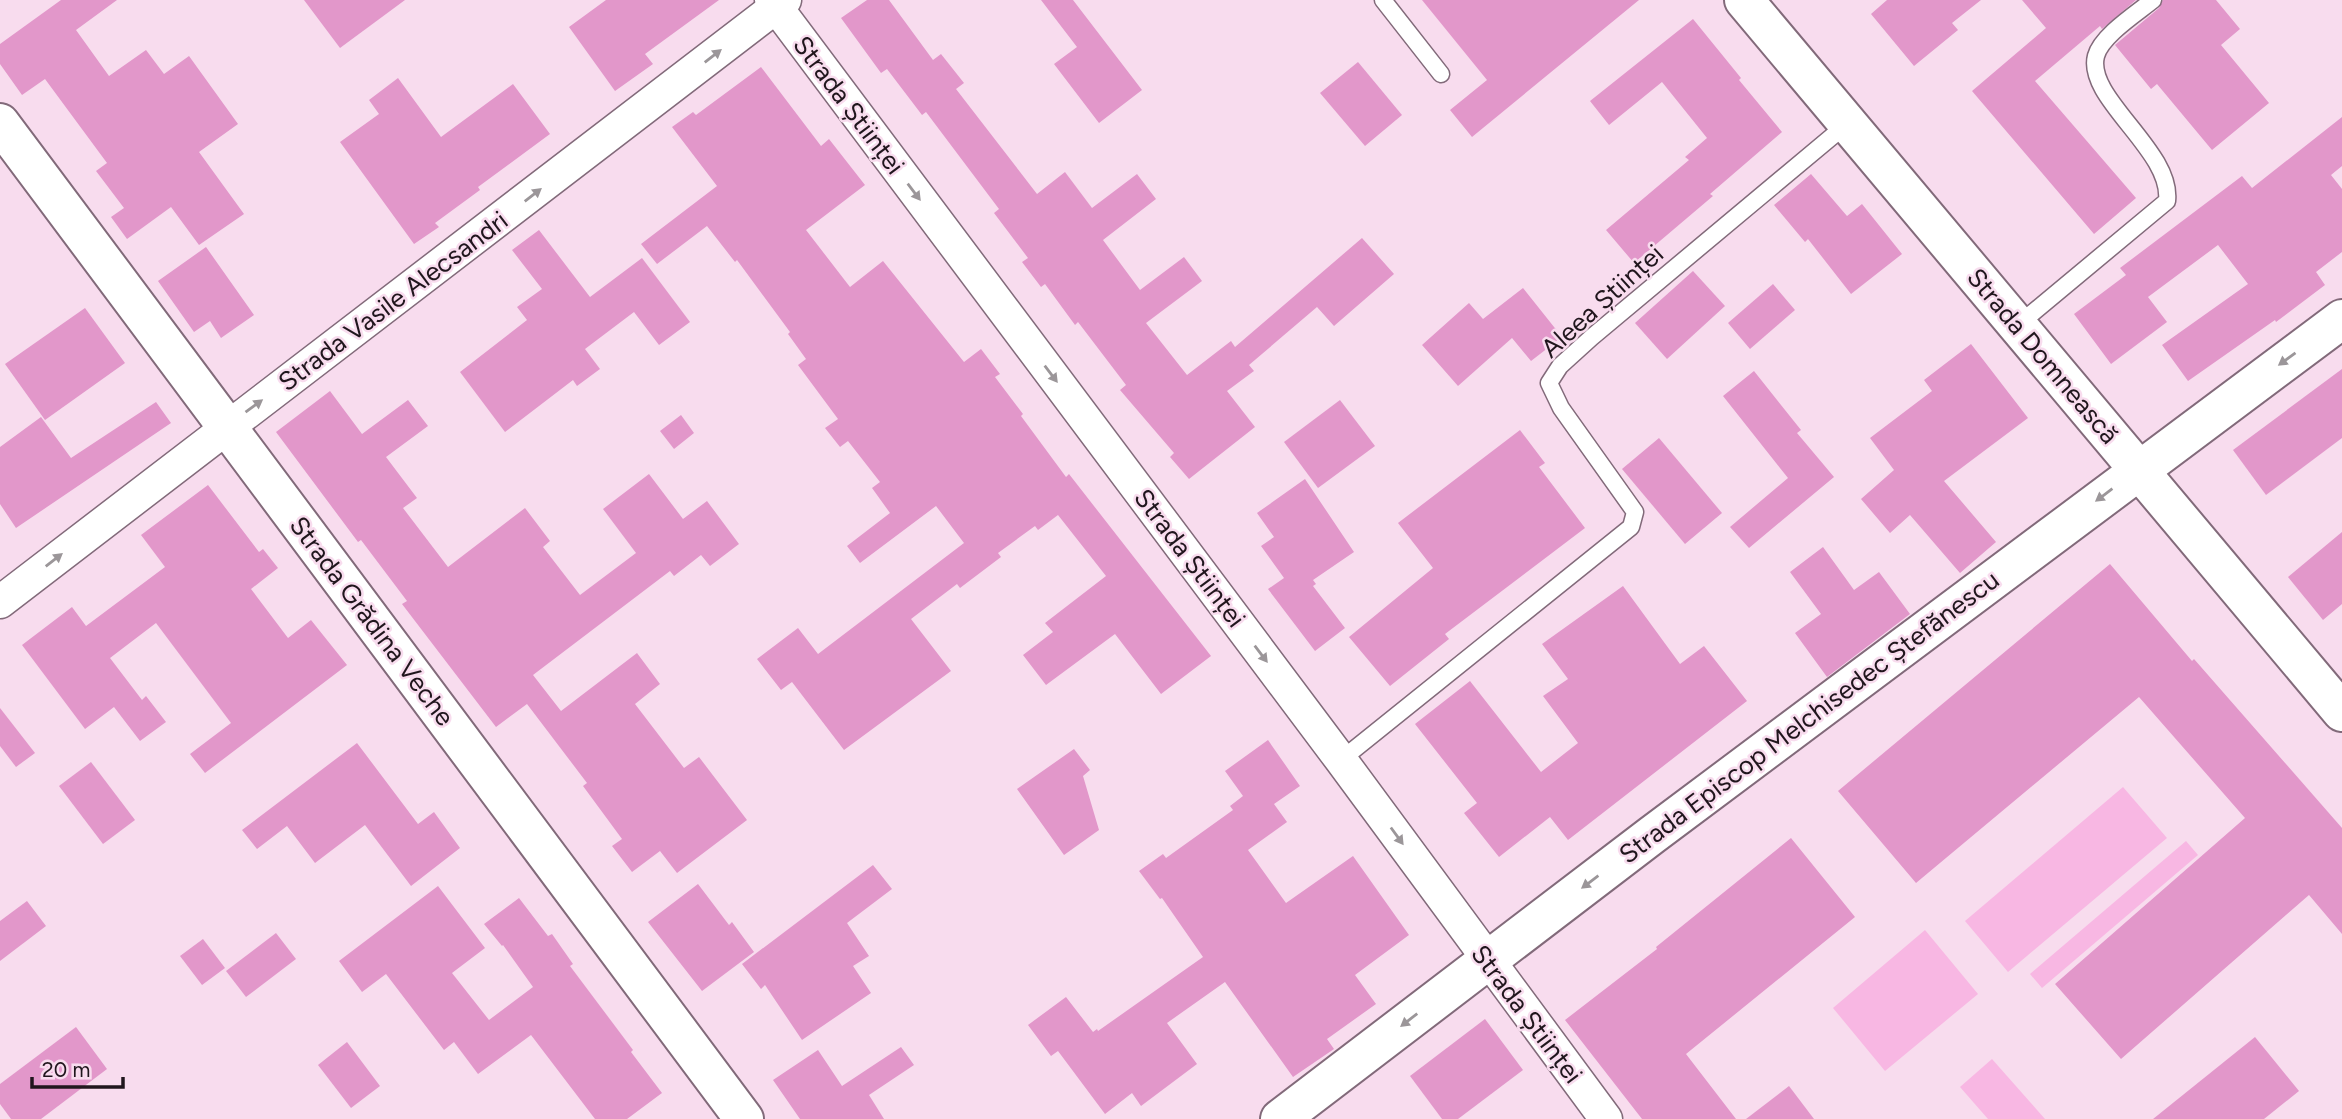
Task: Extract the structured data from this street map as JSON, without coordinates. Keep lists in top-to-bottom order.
{
  "streets": {
    "street": [
      "Strada Științei",
      "Strada Vasile Alecsandri",
      "Strada Domnească",
      "Strada Grădina Veche",
      "Strada Episcop Melchisedec Ștefănescu"
    ],
    "lane": ["Aleea Științei"]
  },
  "crossings": [
    ["Strada Științei", "Strada Vasile Alecsandri"],
    ["Strada Științei", "Aleea Științei"],
    ["Strada Științei", "Strada Episcop Melchisedec Ștefănescu"],
    ["Strada Vasile Alecsandri", "Strada Grădina Veche"],
    ["Aleea Științei", "Strada Domnească"],
    ["Strada Domnească", "Strada Episcop Melchisedec Ștefănescu"]
  ],
  "one_way": ["Strada Științei", "Strada Vasile Alecsandri", "Strada Episcop Melchisedec Ștefănescu"],
  "scale_bar": "20 m"
}
